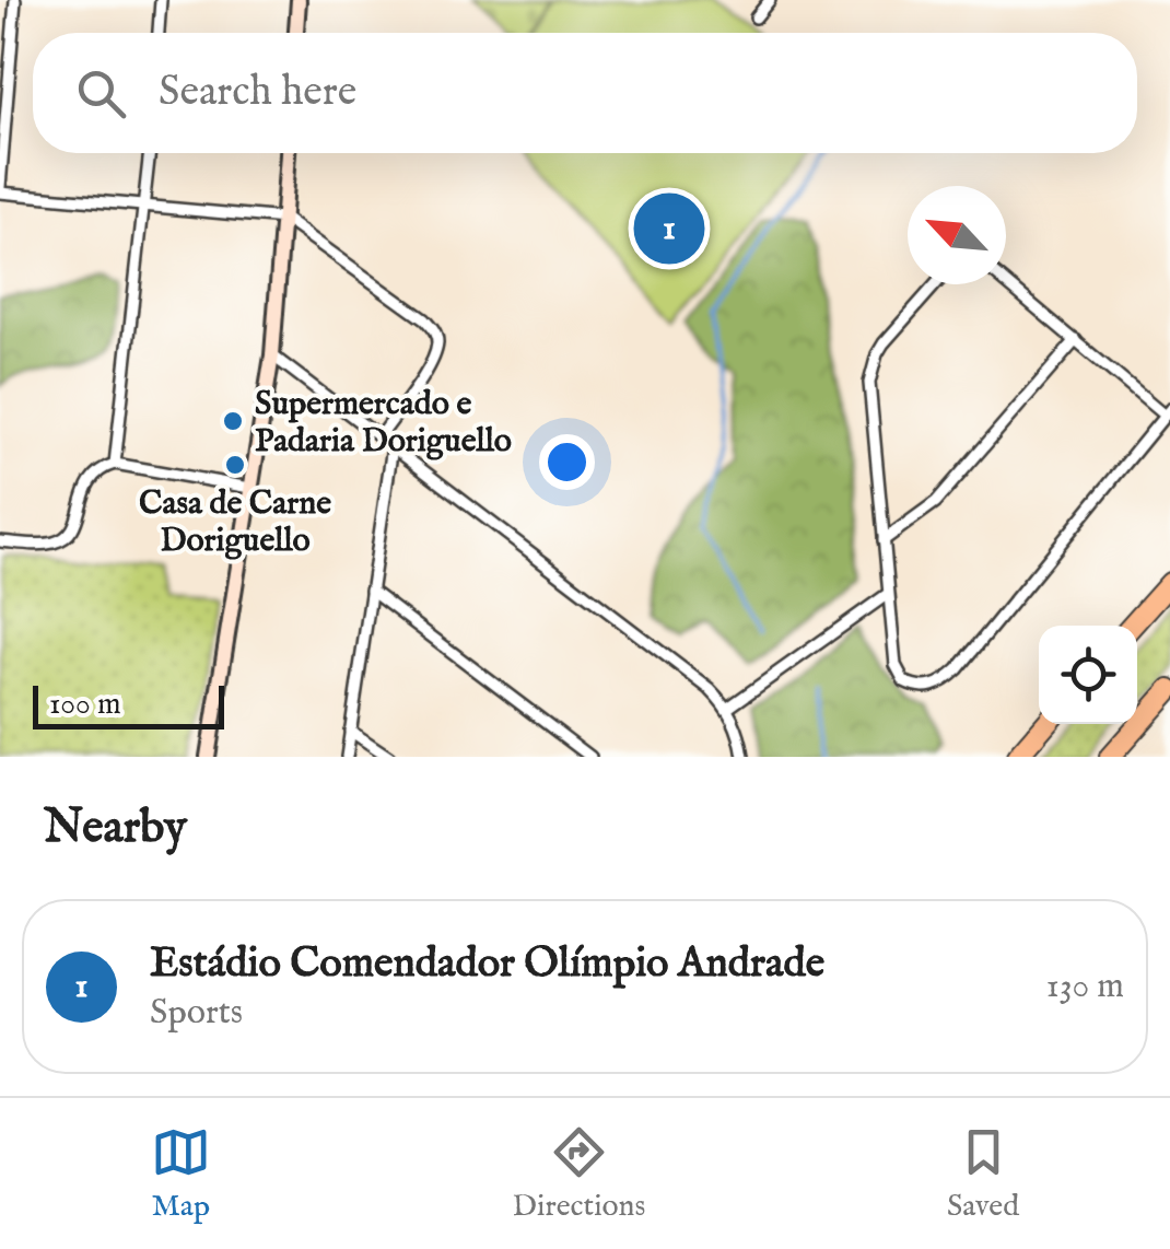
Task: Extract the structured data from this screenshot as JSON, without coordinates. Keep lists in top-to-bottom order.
{
  "places": ["Supermercado e Padaria Doriguello", "Casa de Carne Doriguello"],
  "scale_bar": "100 m",
  "north": "top left",
  "page": {
    "search": "Search here",
    "pins": "1",
    "scale": "100 m",
    "heading": "Nearby",
    "list": [
      {
        "mark": "1",
        "name": "Estádio Comendador Olímpio Andrade",
        "note": "Sports",
        "value": "130 m"
      }
    ],
    "nav": ["Map", "Directions", "Saved"]
  }
}
